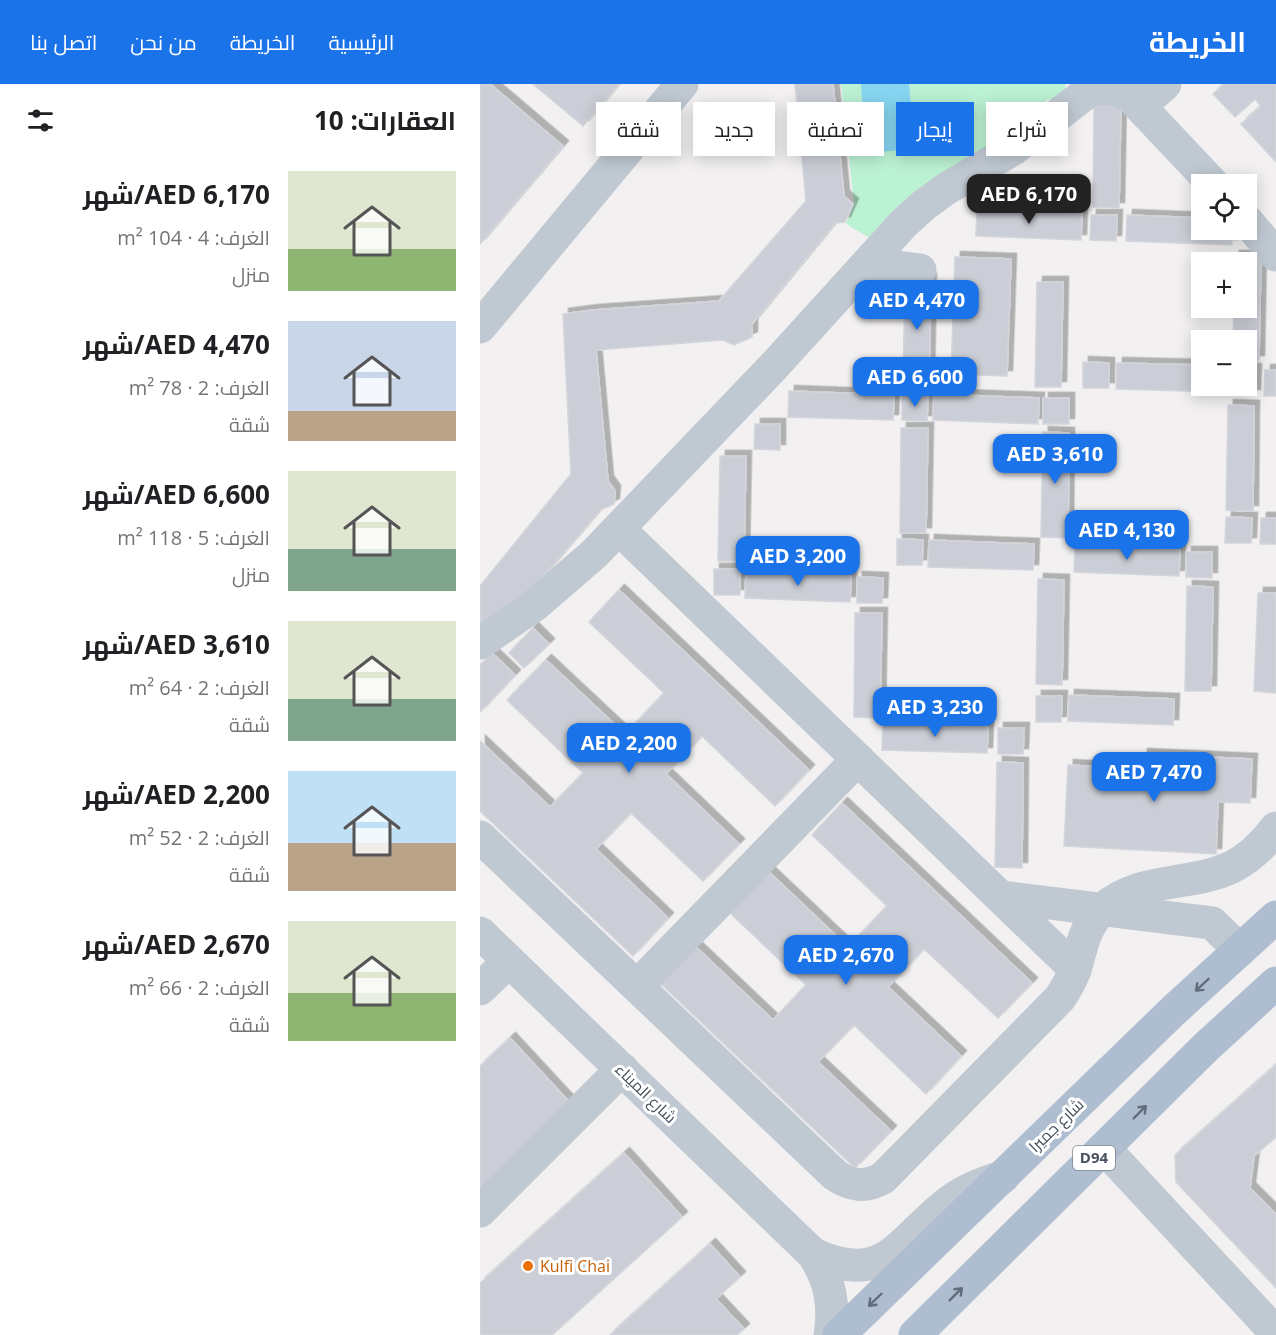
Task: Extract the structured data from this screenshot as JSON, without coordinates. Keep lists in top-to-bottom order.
{
  "streets": {
    "main road": ["شارع جميرا", "D94"],
    "street": ["شارع الميناء"]
  },
  "places": ["Kulfi Chai"],
  "page": {
    "header": "الخريطة",
    "nav": [
      "الرئيسية",
      "الخريطة",
      "من نحن",
      "اتصل بنا"
    ],
    "heading": "العقارات: 10",
    "chip": [
      "شراء",
      "إيجار",
      "تصفية",
      "جديد",
      "شقة"
    ],
    "list": [
      {
        "name": "AED 6,170/شهر",
        "note": "الغرف: 4 · 104 m² · منزل"
      },
      {
        "name": "AED 4,470/شهر",
        "note": "الغرف: 2 · 78 m² · شقة"
      },
      {
        "name": "AED 6,600/شهر",
        "note": "الغرف: 5 · 118 m² · منزل"
      },
      {
        "name": "AED 3,610/شهر",
        "note": "الغرف: 2 · 64 m² · شقة"
      },
      {
        "name": "AED 2,200/شهر",
        "note": "الغرف: 2 · 52 m² · شقة"
      },
      {
        "name": "AED 2,670/شهر",
        "note": "الغرف: 2 · 66 m² · شقة"
      }
    ],
    "map_buttons": ["+", "−"],
    "price": [
      "AED 6,170",
      "AED 4,470",
      "AED 6,600",
      "AED 3,610",
      "AED 4,130",
      "AED 3,200",
      "AED 3,230",
      "AED 2,200",
      "AED 7,470",
      "AED 2,670"
    ]
  }
}
